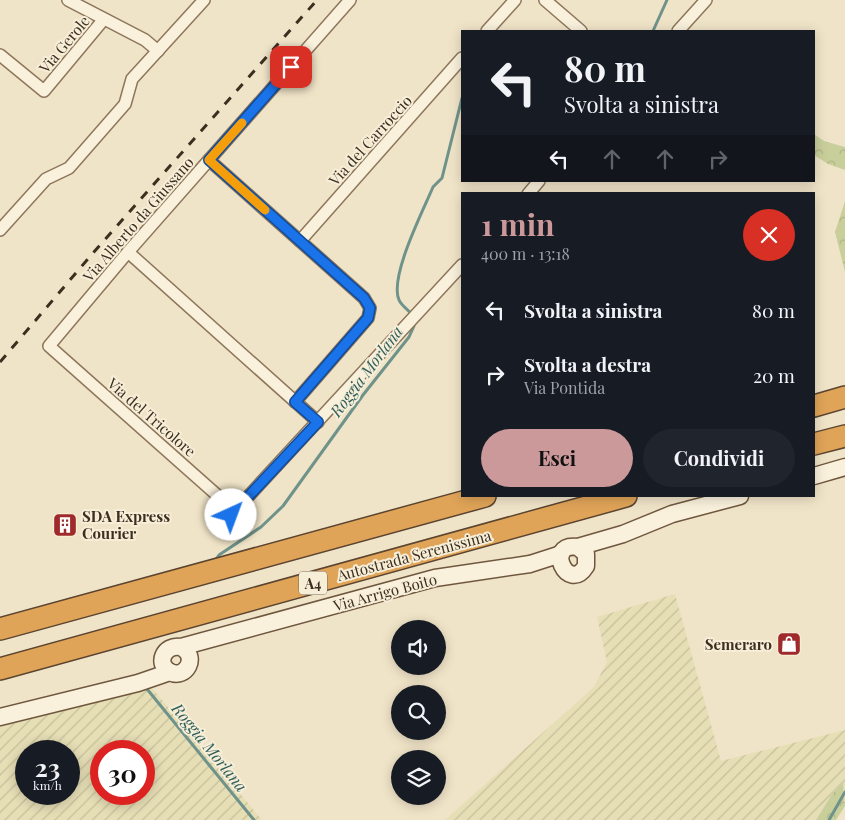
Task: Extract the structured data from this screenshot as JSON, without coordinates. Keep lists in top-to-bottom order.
{
  "streets": {
    "highway": ["Autostrada Serenissima", "A4"],
    "street": [
      "Via Gerole",
      "Via del Carroccio",
      "Via Alberto da Giussano",
      "Via del Tricolore",
      "Via Arrigo Boito"
    ]
  },
  "crossings": [
    ["Via Alberto da Giussano", "Via del Tricolore"]
  ],
  "water": ["Roggia Morlana"],
  "places": {
    "building": ["SDA Express Courier"],
    "shop": ["Semeraro"]
  },
  "page": {
    "turn": ["80 m", "Svolta a sinistra"],
    "heading": ["1 min", "400 m · 13:18"],
    "list": [
      {
        "name": "Svolta a sinistra",
        "value": "80 m"
      },
      {
        "name": "Svolta a destra",
        "note": "Via Pontida",
        "value": "20 m"
      }
    ],
    "buttons": ["Esci", "Condividi"],
    "speed": "23 km/h",
    "limit": "30"
  }
}
